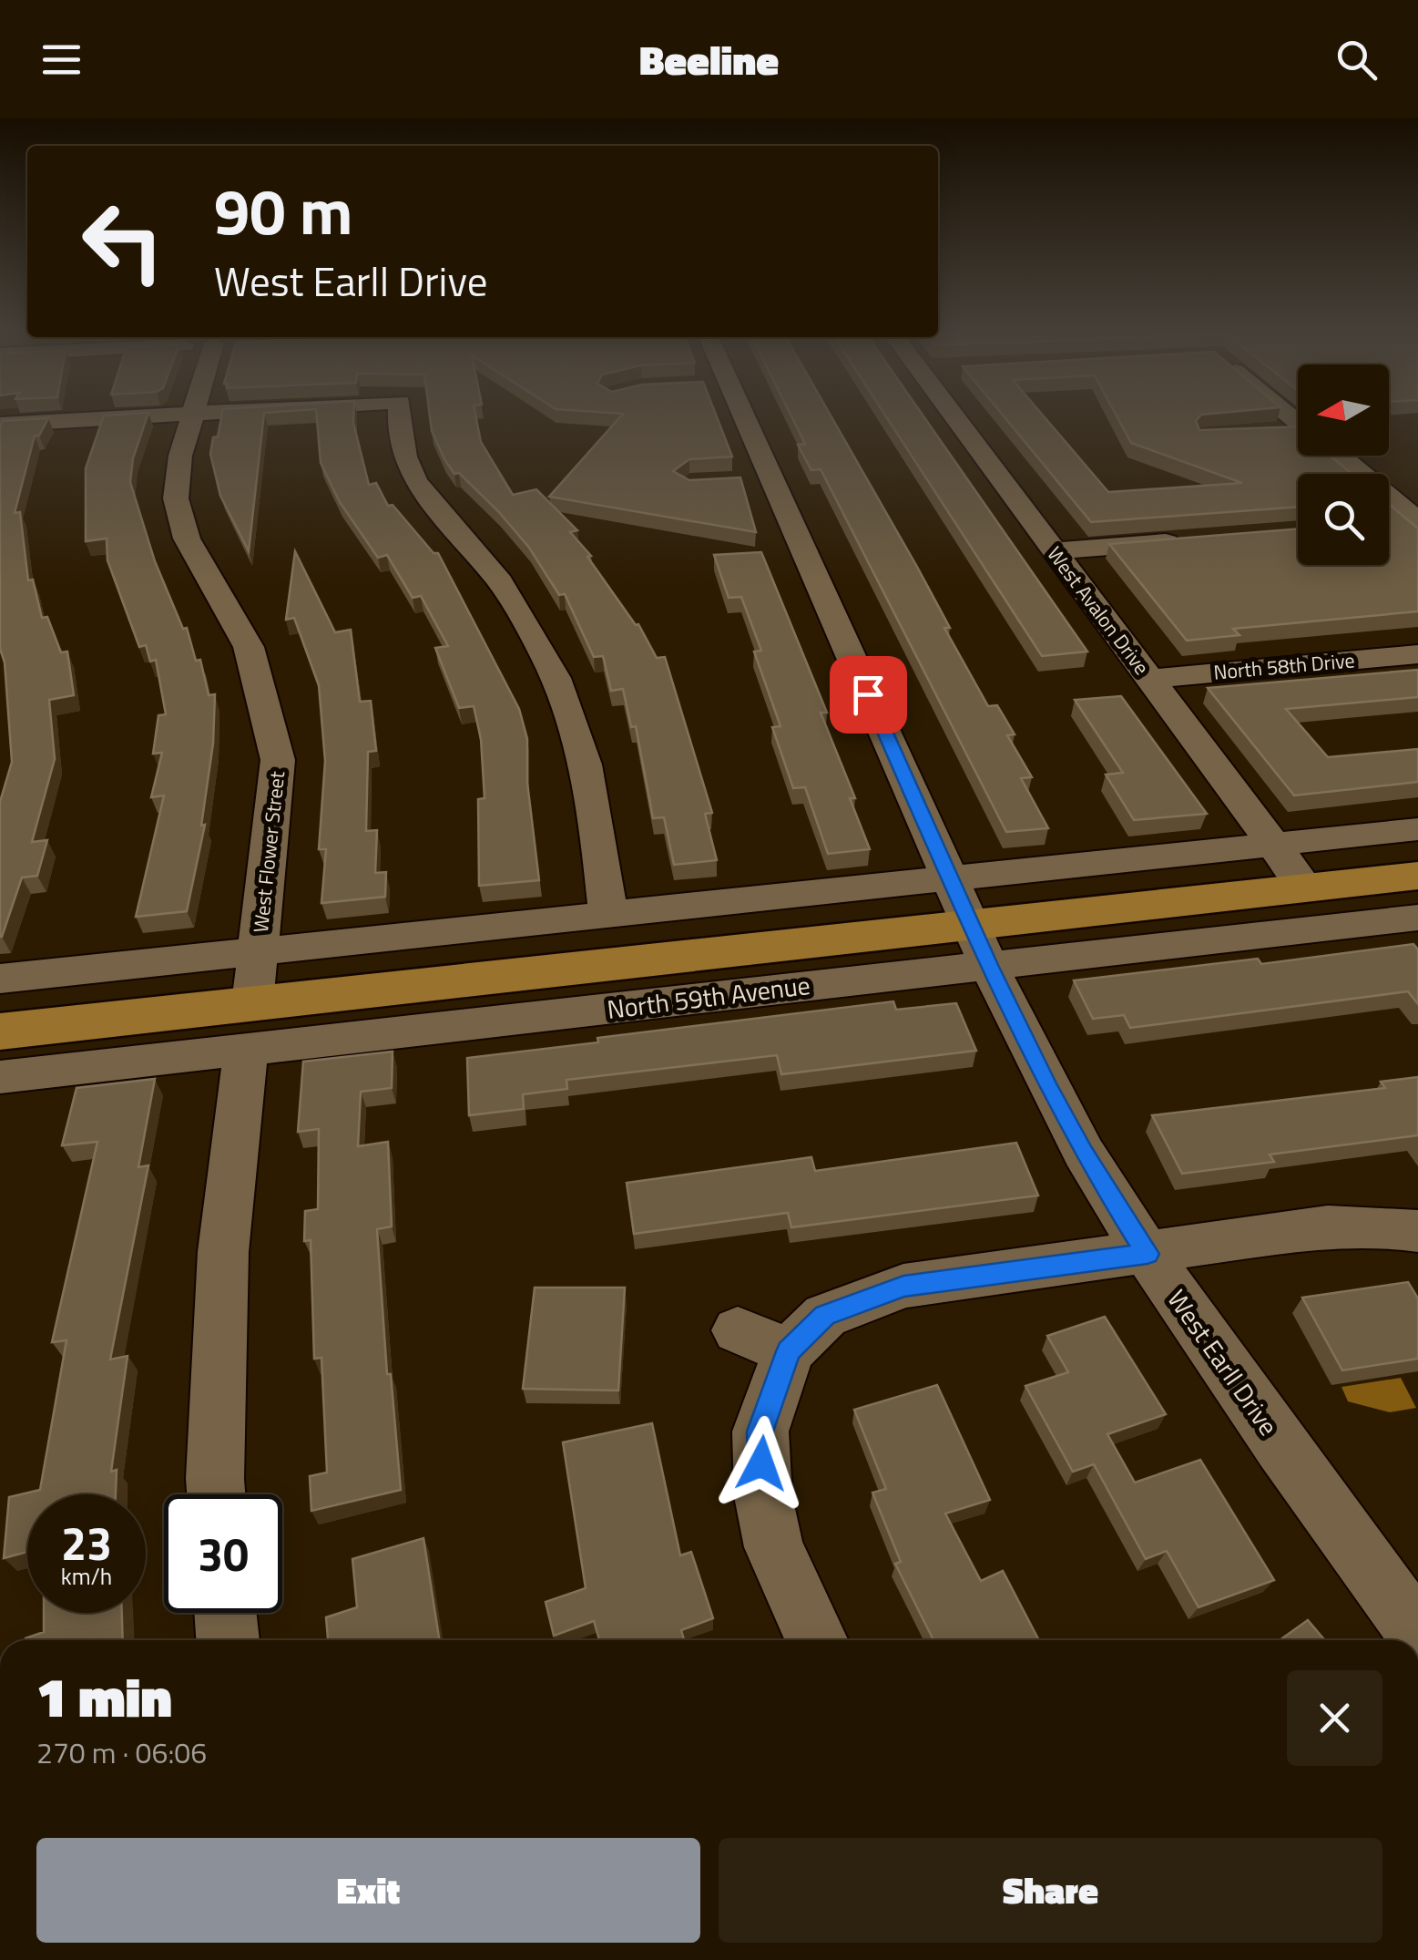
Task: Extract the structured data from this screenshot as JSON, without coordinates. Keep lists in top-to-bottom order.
{
  "streets": {
    "main road": ["North 59th Avenue"],
    "street": [
      "West Avalon Drive",
      "North 58th Drive",
      "West Flower Street",
      "West Earll Drive"
    ]
  },
  "crossings": [
    ["West Avalon Drive", "North 58th Drive"],
    ["West Avalon Drive", "North 59th Avenue"],
    ["West Flower Street", "North 59th Avenue"],
    ["North 59th Avenue", "West Earll Drive"]
  ],
  "north": "left",
  "page": {
    "header": "Beeline",
    "turn": ["90 m", "West Earll Drive"],
    "speed": "23 km/h",
    "limit": "30",
    "heading": ["1 min", "270 m · 06:06"],
    "buttons": ["Exit", "Share"]
  }
}
